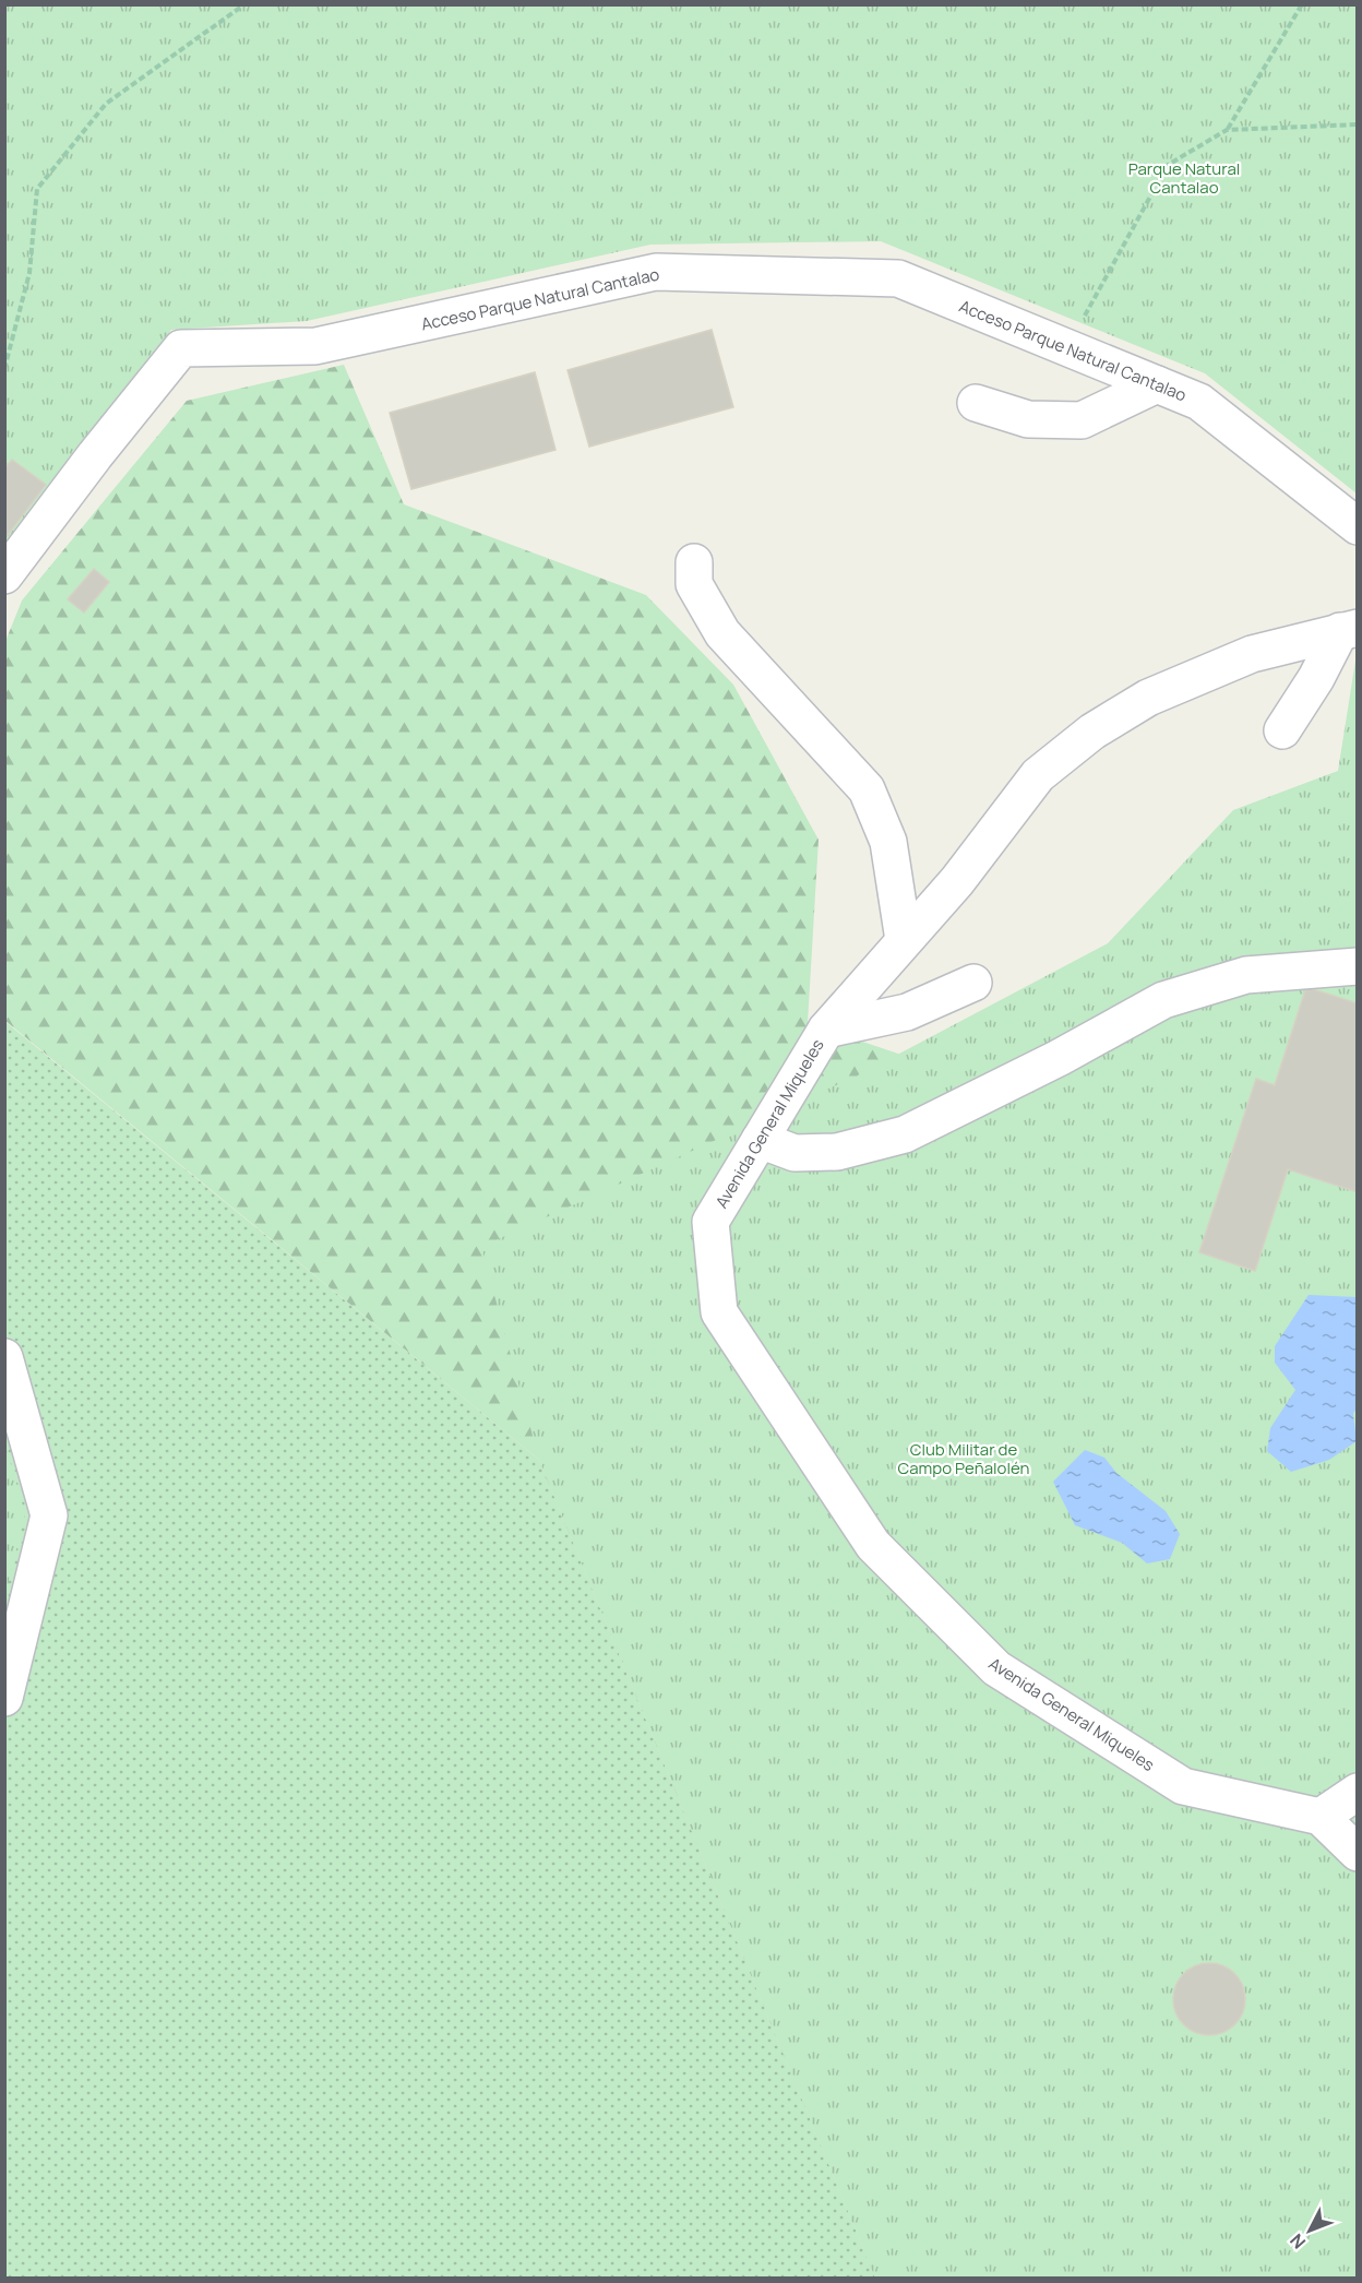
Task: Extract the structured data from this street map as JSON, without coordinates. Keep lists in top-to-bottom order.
{
  "streets": {
    "street": ["Acceso Parque Natural Cantalao", "Avenida General Miqueles"]
  },
  "parks": ["Parque Natural Cantalao", "Club Militar de Campo Peñalolén"],
  "north": "bottom left"
}
